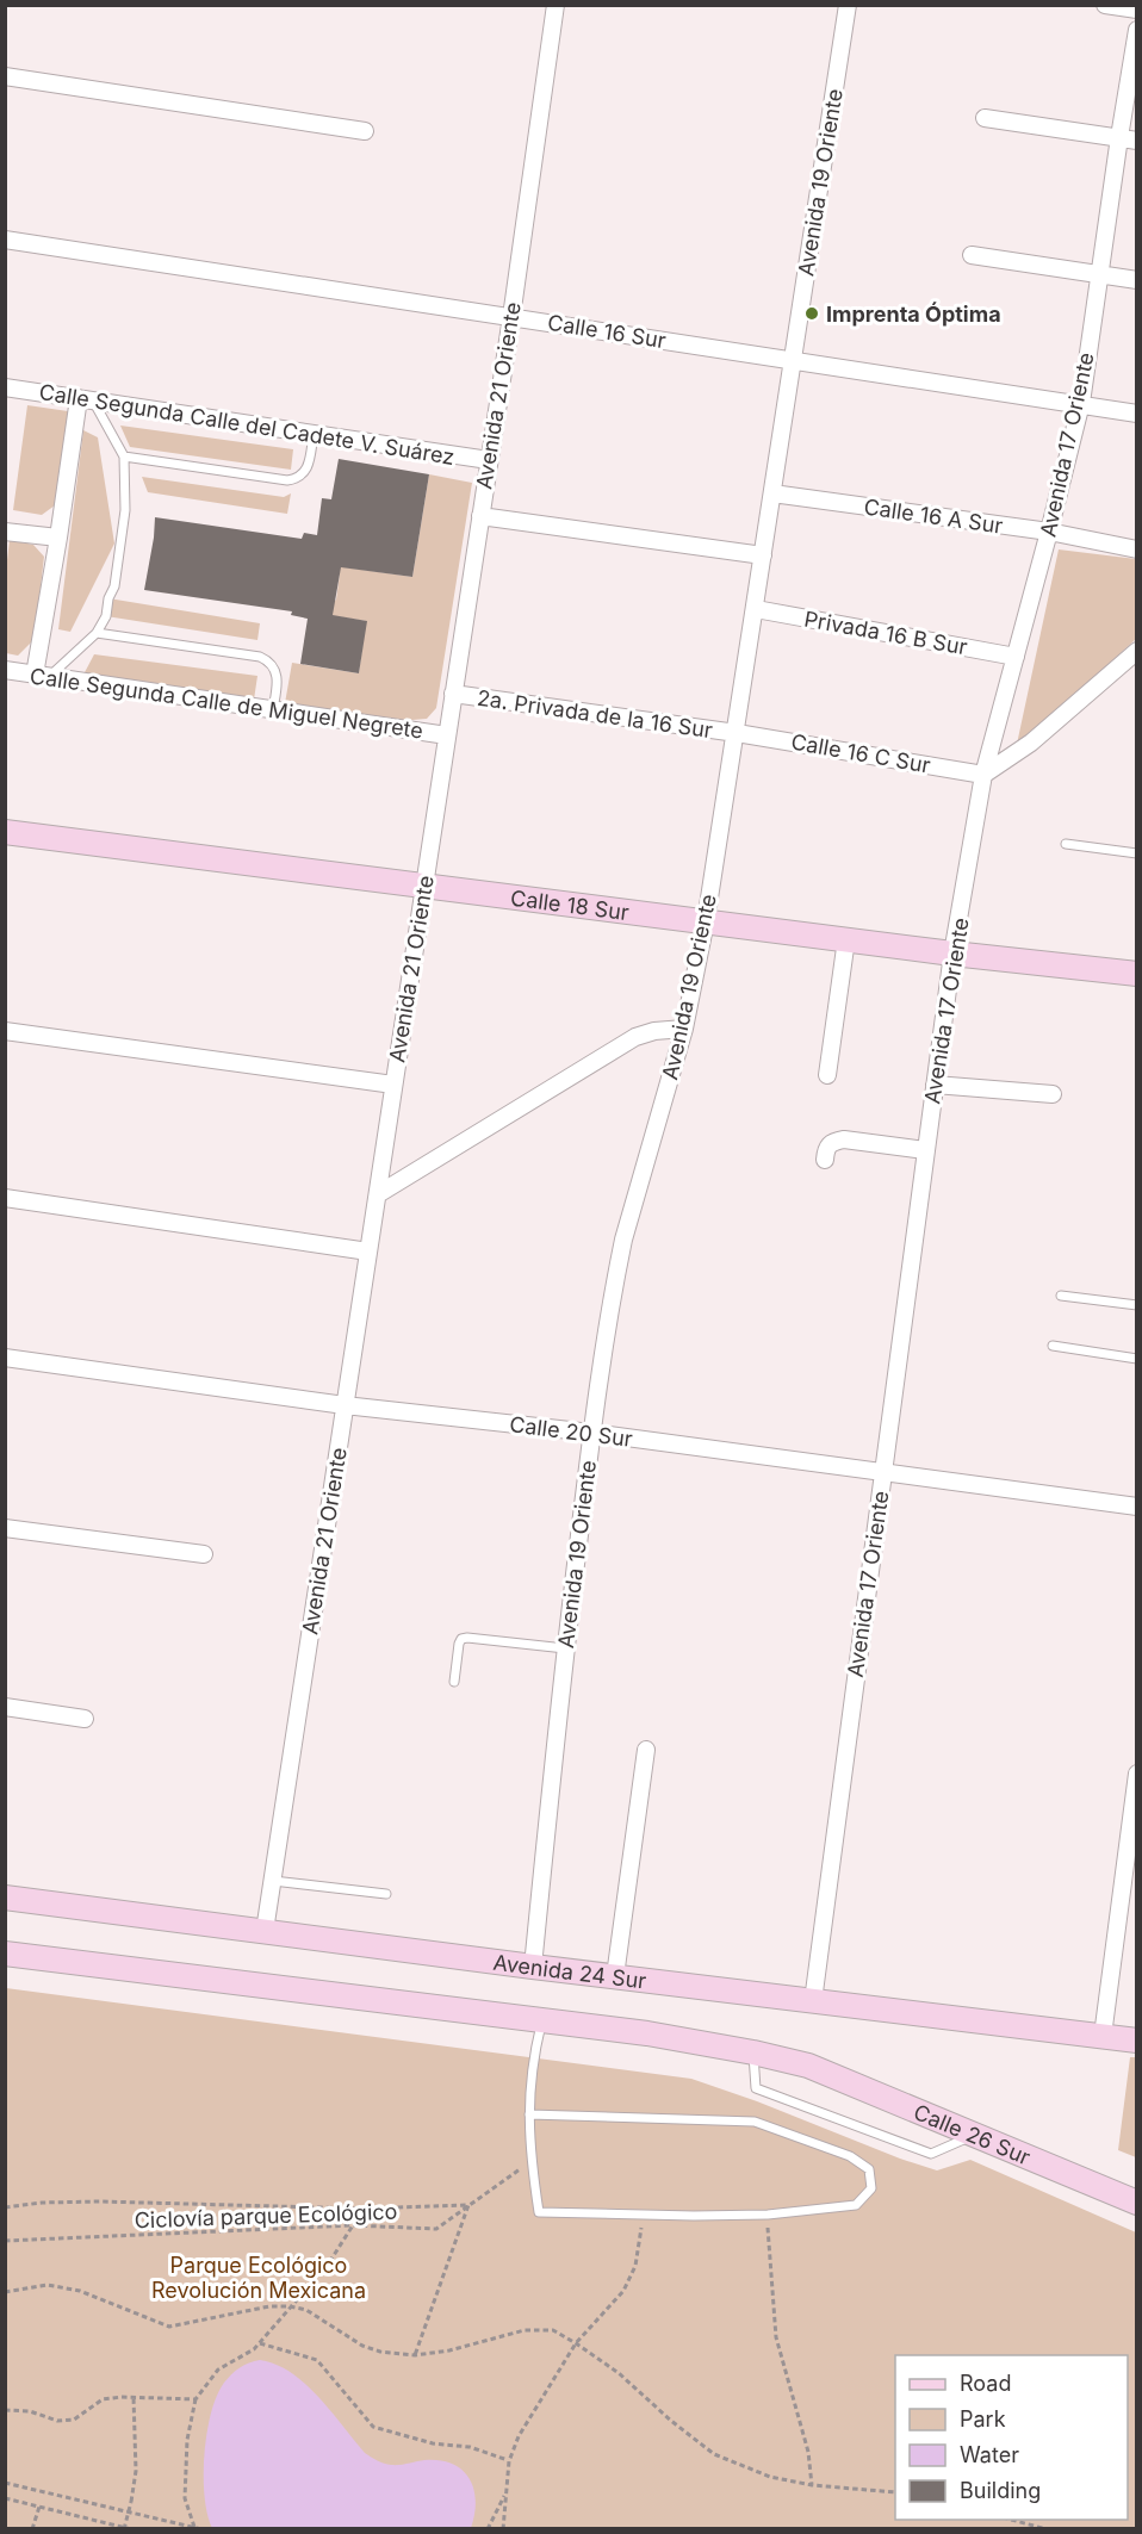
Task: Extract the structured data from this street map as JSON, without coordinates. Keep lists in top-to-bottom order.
{
  "streets": {
    "main road": ["Calle 18 Sur", "Avenida 24 Sur", "Calle 26 Sur"],
    "street": [
      "Avenida 19 Oriente",
      "Calle 16 Sur",
      "Avenida 21 Oriente",
      "Calle Segunda Calle del Cadete V. Suárez",
      "Avenida 17 Oriente",
      "Calle 16 A Sur",
      "Privada 16 B Sur",
      "Calle Segunda Calle de Miguel Negrete",
      "2a. Privada de la 16 Sur",
      "Calle 16 C Sur",
      "Calle 20 Sur"
    ],
    "path": ["Ciclovía parque Ecológico"]
  },
  "crossings": [
    ["Avenida 19 Oriente", "Calle 16 Sur"],
    ["Avenida 19 Oriente", "Calle 16 A Sur"],
    ["Avenida 19 Oriente", "Privada 16 B Sur"],
    ["Avenida 19 Oriente", "2a. Privada de la 16 Sur"],
    ["Avenida 19 Oriente", "Calle 16 C Sur"],
    ["Avenida 19 Oriente", "Calle 18 Sur"],
    ["Avenida 19 Oriente", "Calle 20 Sur"],
    ["Avenida 19 Oriente", "Avenida 24 Sur"],
    ["Calle 16 Sur", "Avenida 21 Oriente"],
    ["Calle 16 Sur", "Avenida 17 Oriente"],
    ["Avenida 21 Oriente", "Calle Segunda Calle del Cadete V. Suárez"],
    ["Avenida 21 Oriente", "Calle Segunda Calle de Miguel Negrete"],
    ["Avenida 21 Oriente", "2a. Privada de la 16 Sur"],
    ["Avenida 21 Oriente", "Calle 18 Sur"],
    ["Avenida 21 Oriente", "Calle 20 Sur"],
    ["Avenida 21 Oriente", "Avenida 24 Sur"],
    ["Avenida 17 Oriente", "Calle 16 A Sur"],
    ["Avenida 17 Oriente", "Privada 16 B Sur"],
    ["Avenida 17 Oriente", "Calle 16 C Sur"],
    ["Avenida 17 Oriente", "Calle 18 Sur"],
    ["Avenida 17 Oriente", "Calle 20 Sur"],
    ["Avenida 17 Oriente", "Avenida 24 Sur"],
    ["2a. Privada de la 16 Sur", "Calle 16 C Sur"]
  ],
  "parks": ["Parque Ecológico Revolución Mexicana"],
  "places": ["Imprenta Óptima"],
  "legend": [
    "Road",
    "Park",
    "Water",
    "Building"
  ]
}
